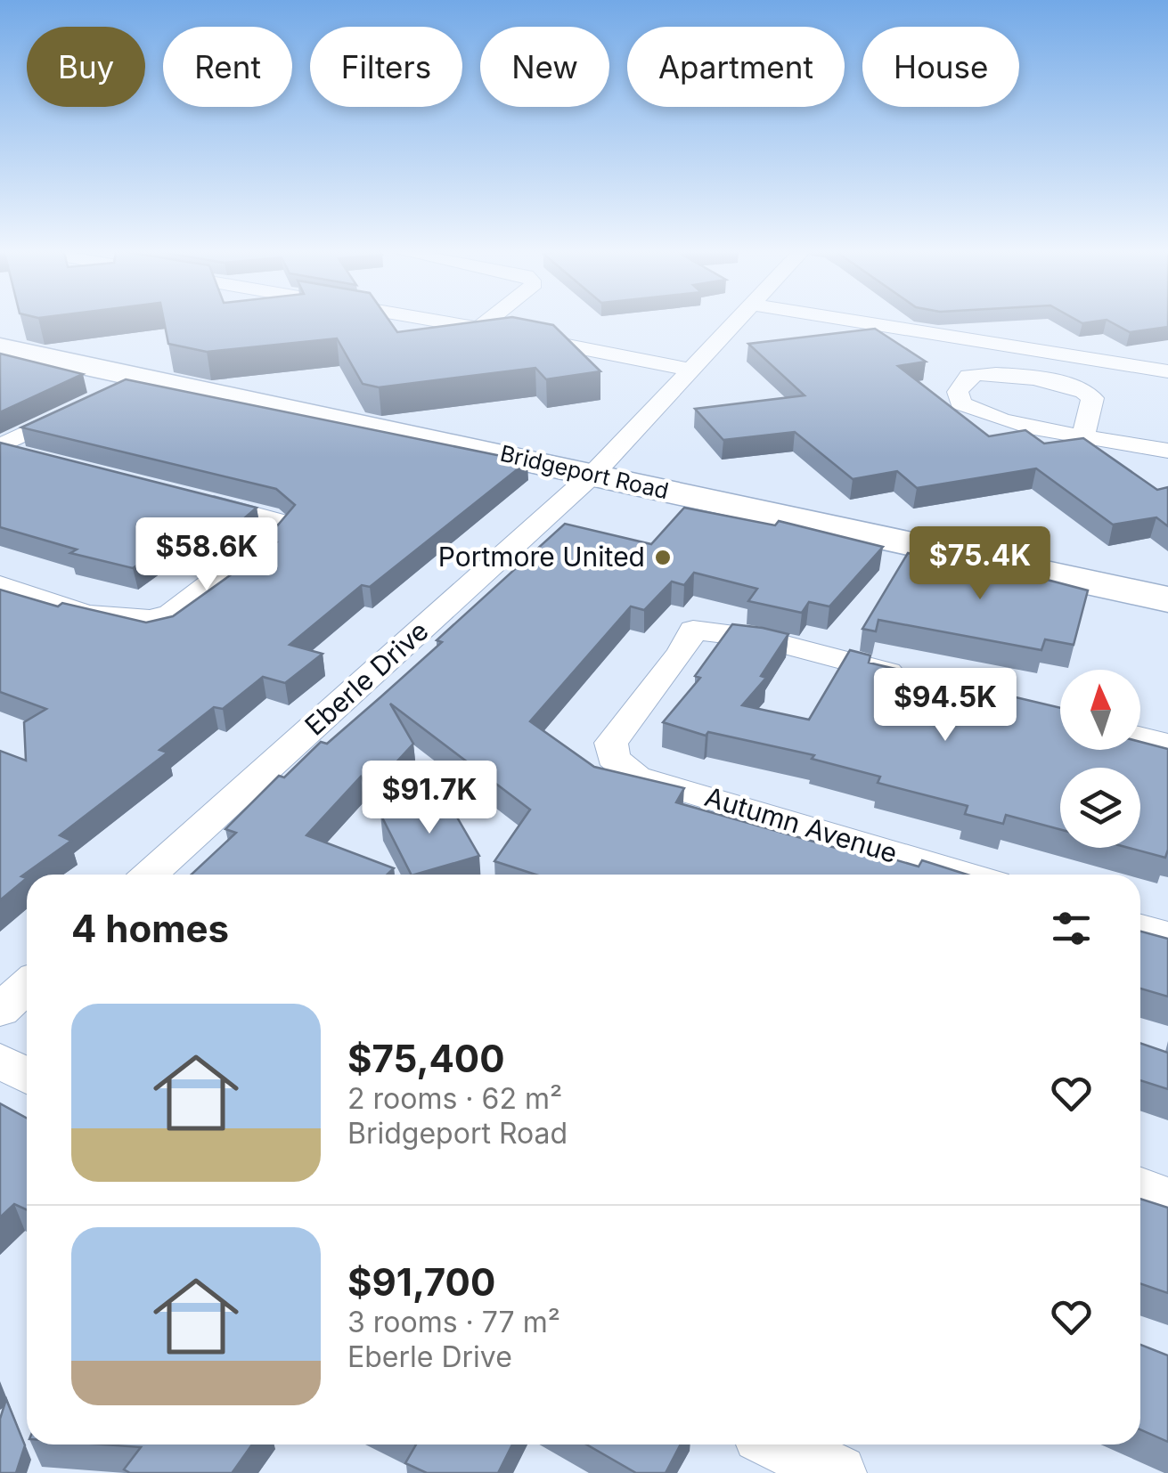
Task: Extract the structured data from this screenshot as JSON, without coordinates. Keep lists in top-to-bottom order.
{
  "streets": {
    "main road": ["Bridgeport Road"],
    "street": ["Eberle Drive", "Autumn Avenue"]
  },
  "crossings": [
    ["Bridgeport Road", "Eberle Drive"]
  ],
  "places": ["Portmore United"],
  "north": "top",
  "page": {
    "chip": [
      "Buy",
      "Rent",
      "Filters",
      "New",
      "Apartment",
      "House"
    ],
    "price": [
      "$58.6K",
      "$75.4K",
      "$94.5K",
      "$91.7K"
    ],
    "heading": "4 homes",
    "list": [
      {
        "name": "$75,400",
        "note": "2 rooms · 62 m² · Bridgeport Road"
      },
      {
        "name": "$91,700",
        "note": "3 rooms · 77 m² · Eberle Drive"
      }
    ]
  }
}
